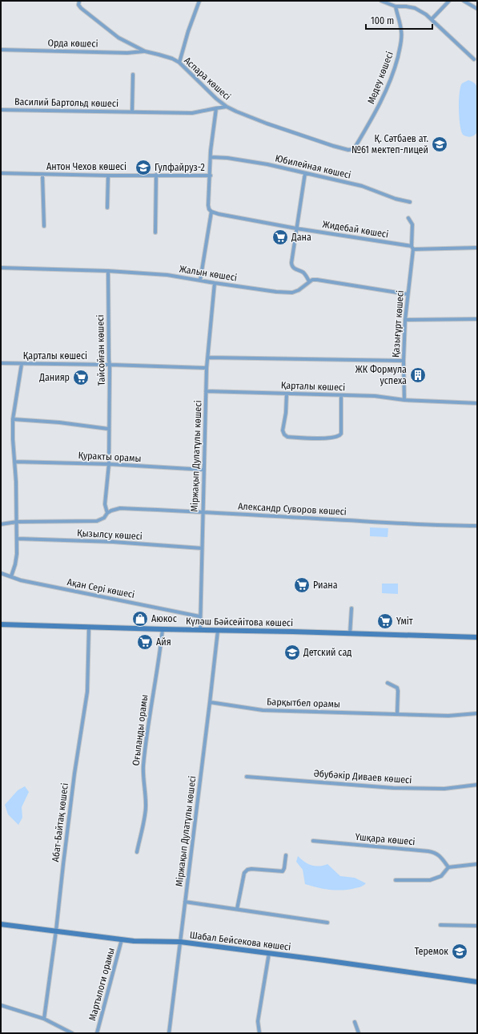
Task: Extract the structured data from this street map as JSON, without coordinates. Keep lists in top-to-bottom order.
{
  "streets": {
    "main road": ["Күләш Бәйсейітова көшесі", "Шабал Бейсекова көшесі"],
    "street": [
      "Орда көшесі",
      "Медеу көшесі",
      "Аспара көшесі",
      "Василий Бартольд көшесі",
      "Антон Чехов көшесі",
      "Юбилейная көшесі",
      "Жидебай көшесі",
      "Жалын көшесі",
      "Қазығұрт көшесі",
      "Тайсойған көшесі",
      "Қарталы көшесі",
      "Міржақып Дулатұлы көшесі",
      "Қуракты орамы",
      "Александр Суворов көшесі",
      "Қызылсу көшесі",
      "Ақан Сері көшесі",
      "Барқытбел орамы",
      "Оғыланды орамы",
      "Әбубәкір Диваев көшесі",
      "Абат-Байтақ көшесі",
      "Үшқара көшесі",
      "Мартылоги орамы"
    ]
  },
  "crossings": [
    ["Орда көшесі", "Аспара көшесі"],
    ["Медеу көшесі", "Аспара көшесі"],
    ["Жидебай көшесі", "Қазығұрт көшесі"],
    ["Жалын көшесі", "Қазығұрт көшесі"],
    ["Жалын көшесі", "Тайсойған көшесі"],
    ["Жалын көшесі", "Міржақып Дулатұлы көшесі"],
    ["Қазығұрт көшесі", "Қарталы көшесі"],
    ["Тайсойған көшесі", "Қарталы көшесі"],
    ["Тайсойған көшесі", "Қуракты орамы"],
    ["Тайсойған көшесі", "Александр Суворов көшесі"],
    ["Қарталы көшесі", "Міржақып Дулатұлы көшесі"],
    ["Міржақып Дулатұлы көшесі", "Қуракты орамы"],
    ["Міржақып Дулатұлы көшесі", "Александр Суворов көшесі"],
    ["Міржақып Дулатұлы көшесі", "Қызылсу көшесі"],
    ["Міржақып Дулатұлы көшесі", "Ақан Сері көшесі"],
    ["Міржақып Дулатұлы көшесі", "Күләш Бәйсейітова көшесі"],
    ["Міржақып Дулатұлы көшесі", "Барқытбел орамы"],
    ["Міржақып Дулатұлы көшесі", "Шабал Бейсекова көшесі"],
    ["Күләш Бәйсейітова көшесі", "Оғыланды орамы"],
    ["Күләш Бәйсейітова көшесі", "Абат-Байтақ көшесі"],
    ["Абат-Байтақ көшесі", "Шабал Бейсекова көшесі"],
    ["Шабал Бейсекова көшесі", "Мартылоги орамы"]
  ],
  "places": {
    "school or university": [
      "Қ. Сәтбаев ат. №61 мектеп-лицей",
      "Гулфайруз-2",
      "Детский сад",
      "Теремок"
    ],
    "supermarket": [
      "Дана",
      "Данияр",
      "Риана",
      "Үміт",
      "Айя"
    ],
    "building": ["ЖК Формула успеха"],
    "shop": ["Аюкос"]
  },
  "scale_bar": "100 m"
}
